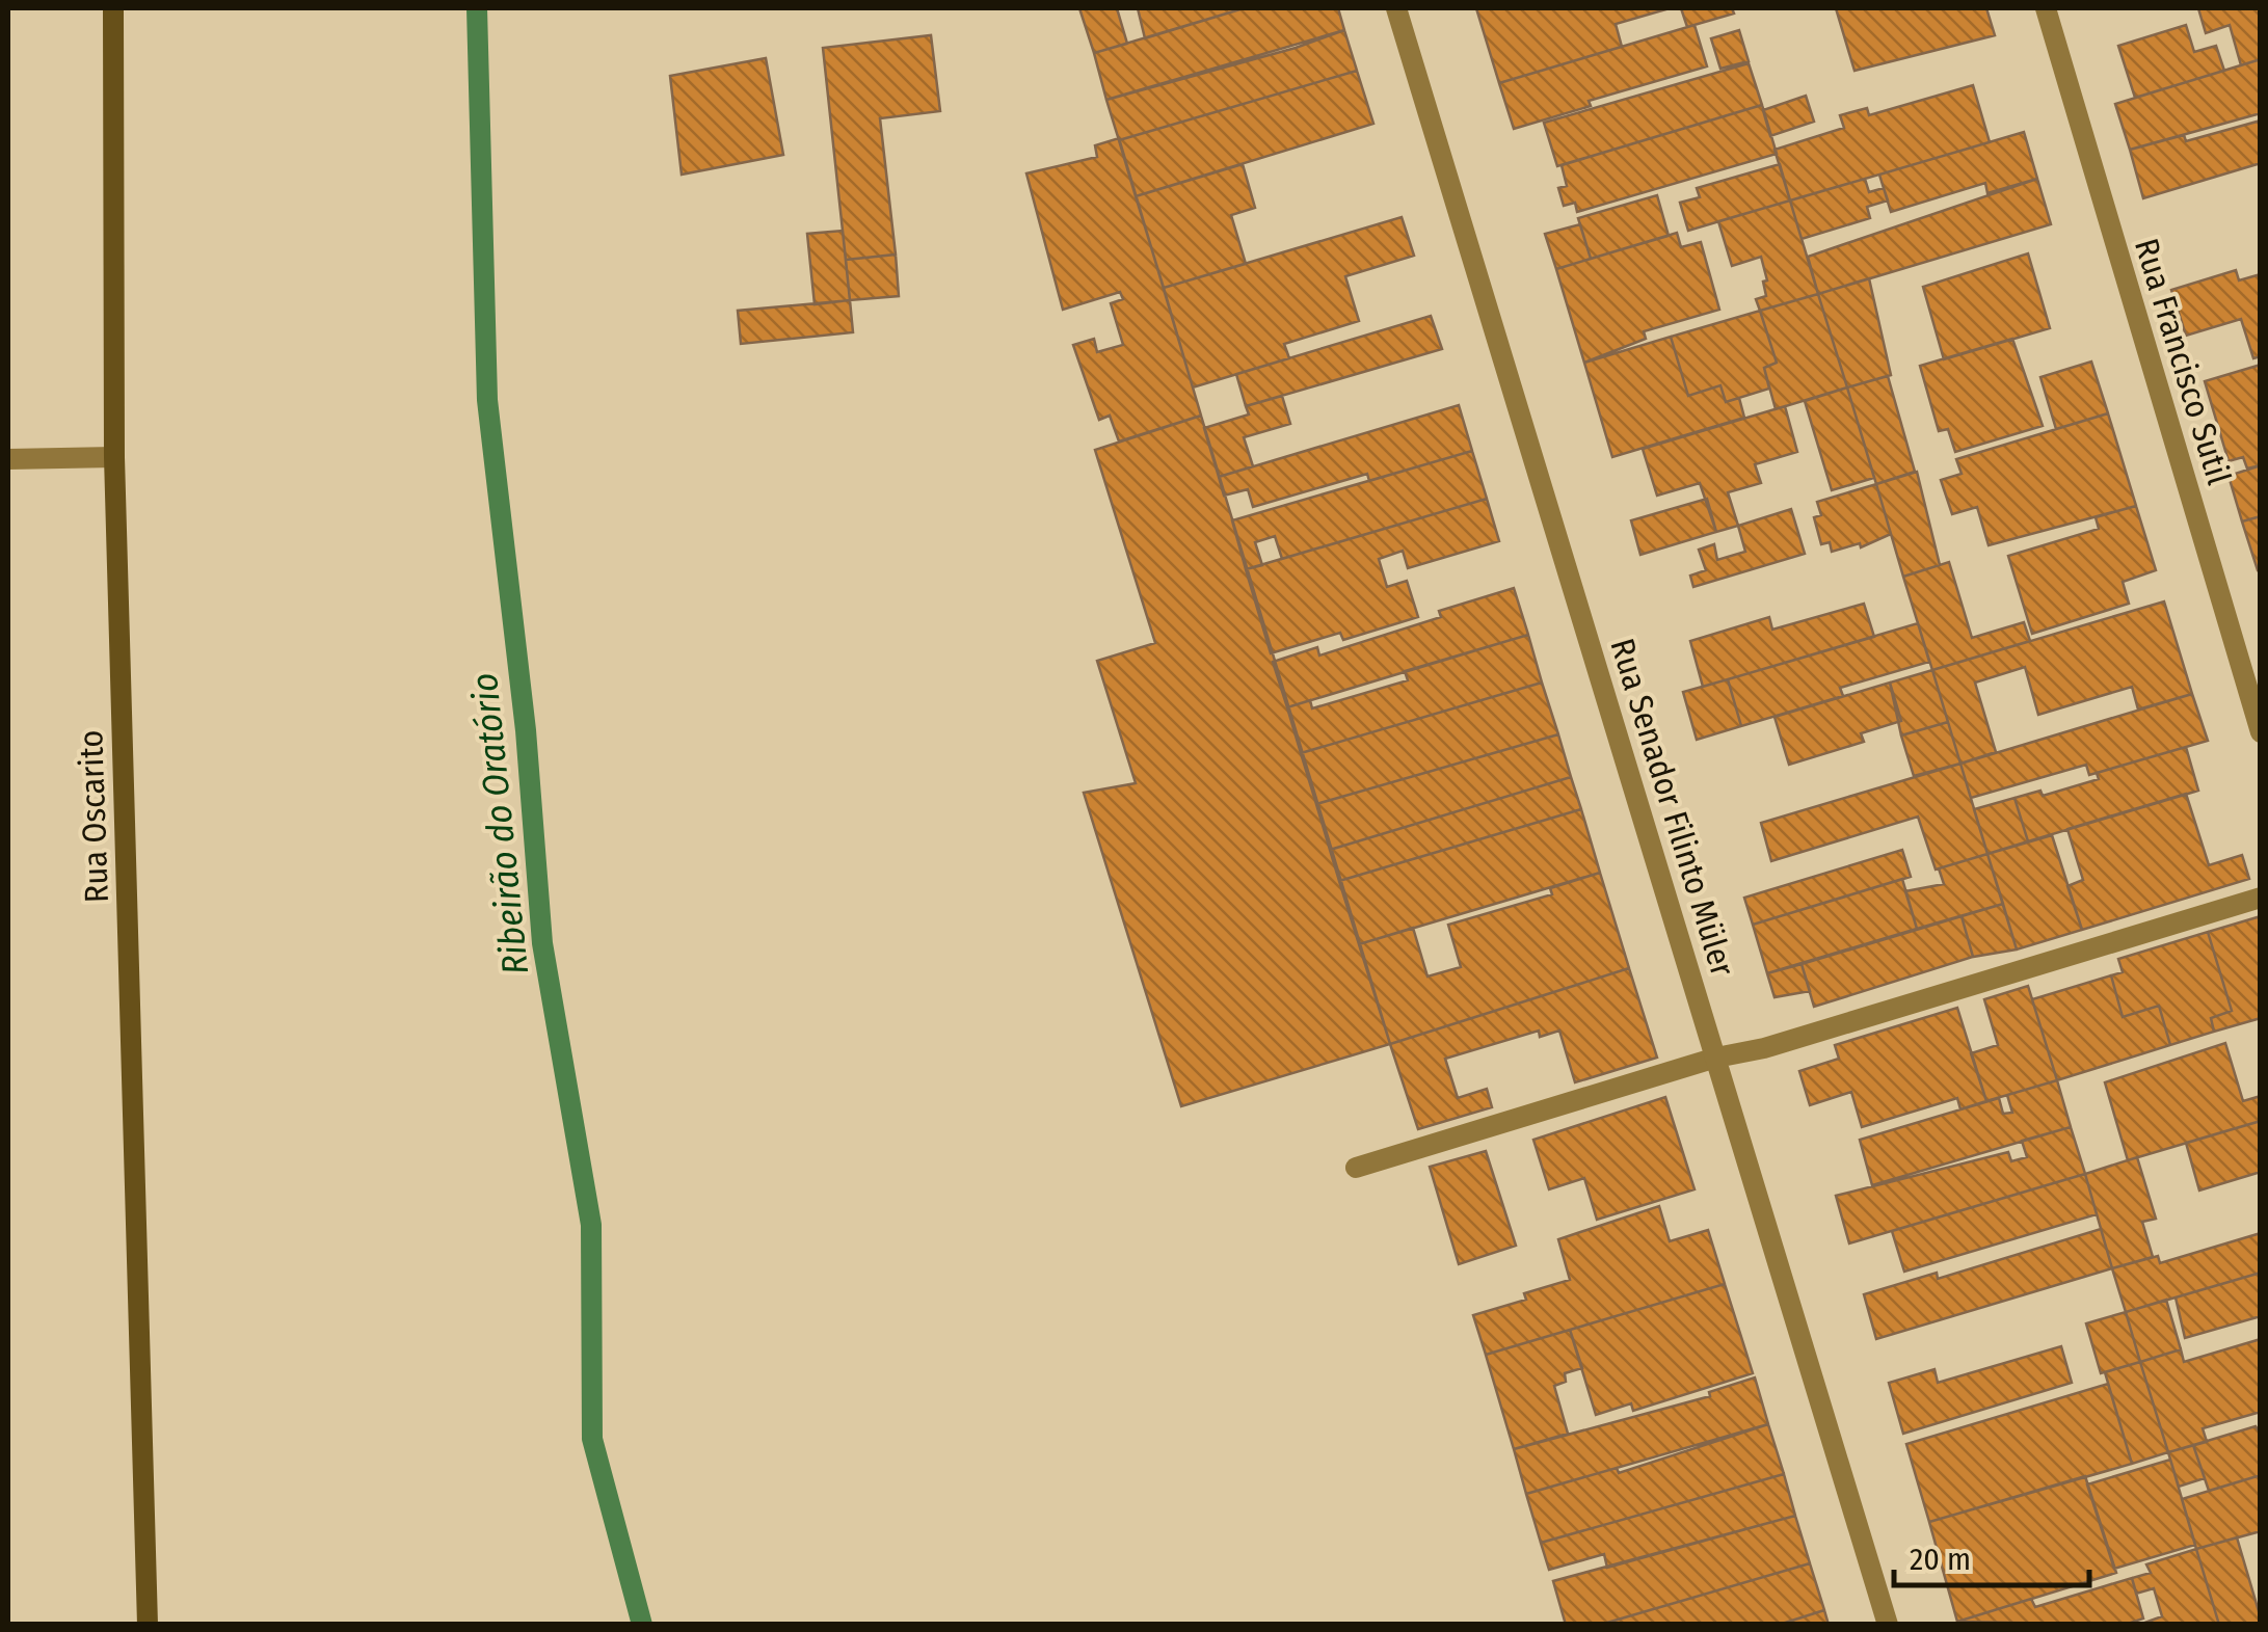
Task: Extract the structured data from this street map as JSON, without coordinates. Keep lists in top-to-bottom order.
{
  "streets": {
    "main road": ["Rua Oscarito"],
    "street": ["Rua Francisco Sutil", "Rua Senador Filinto Müler"]
  },
  "water": ["Ribeirão do Oratório"],
  "scale_bar": "20 m"
}
